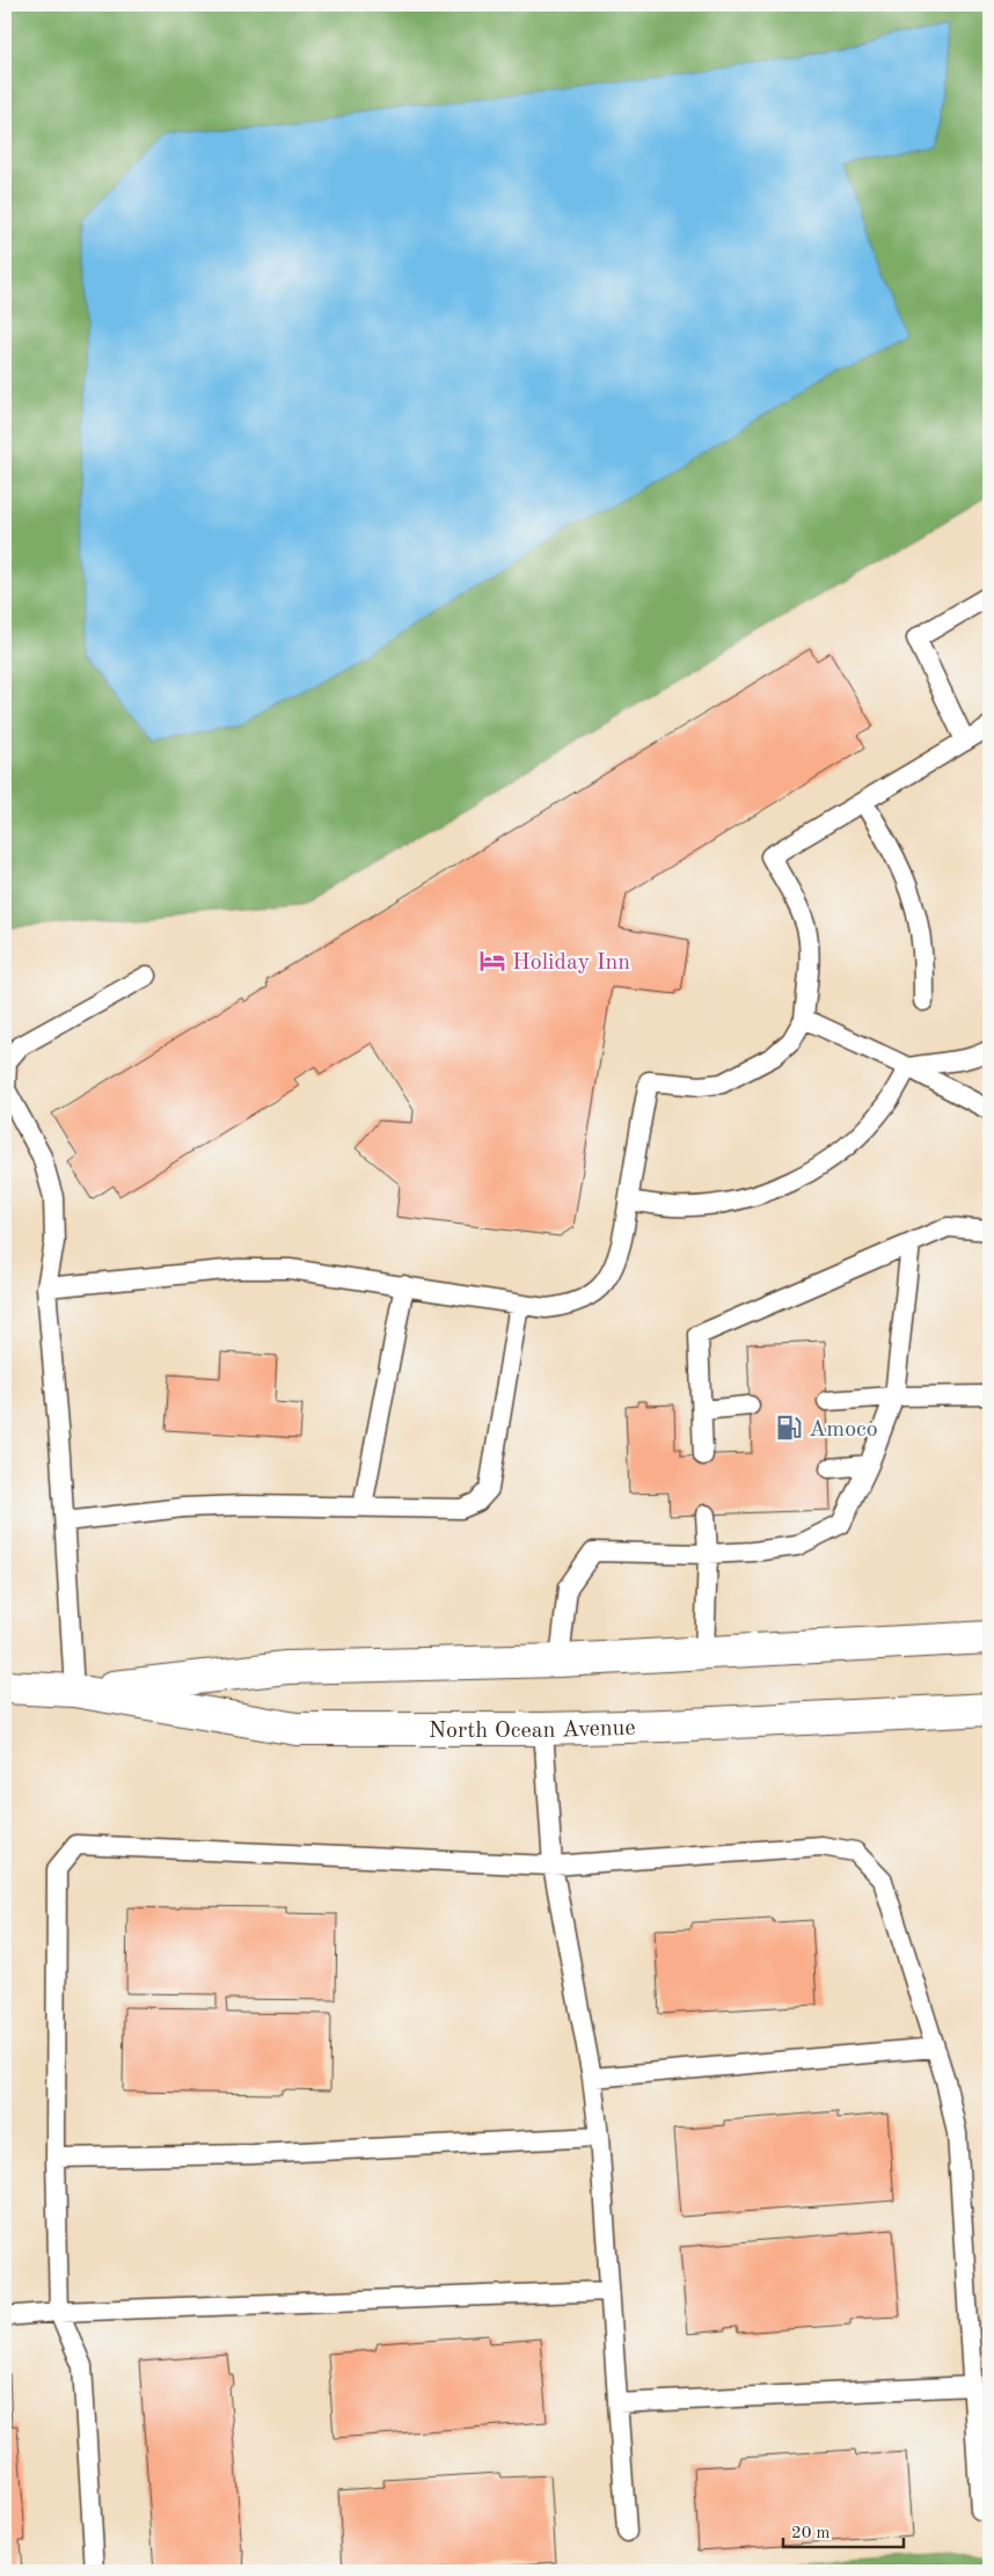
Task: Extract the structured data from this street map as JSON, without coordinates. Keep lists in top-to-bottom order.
{
  "streets": {
    "main road": ["North Ocean Avenue"]
  },
  "places": {
    "hotel": ["Holiday Inn"],
    "fuel station": ["Amoco"]
  },
  "scale_bar": "20 m"
}
